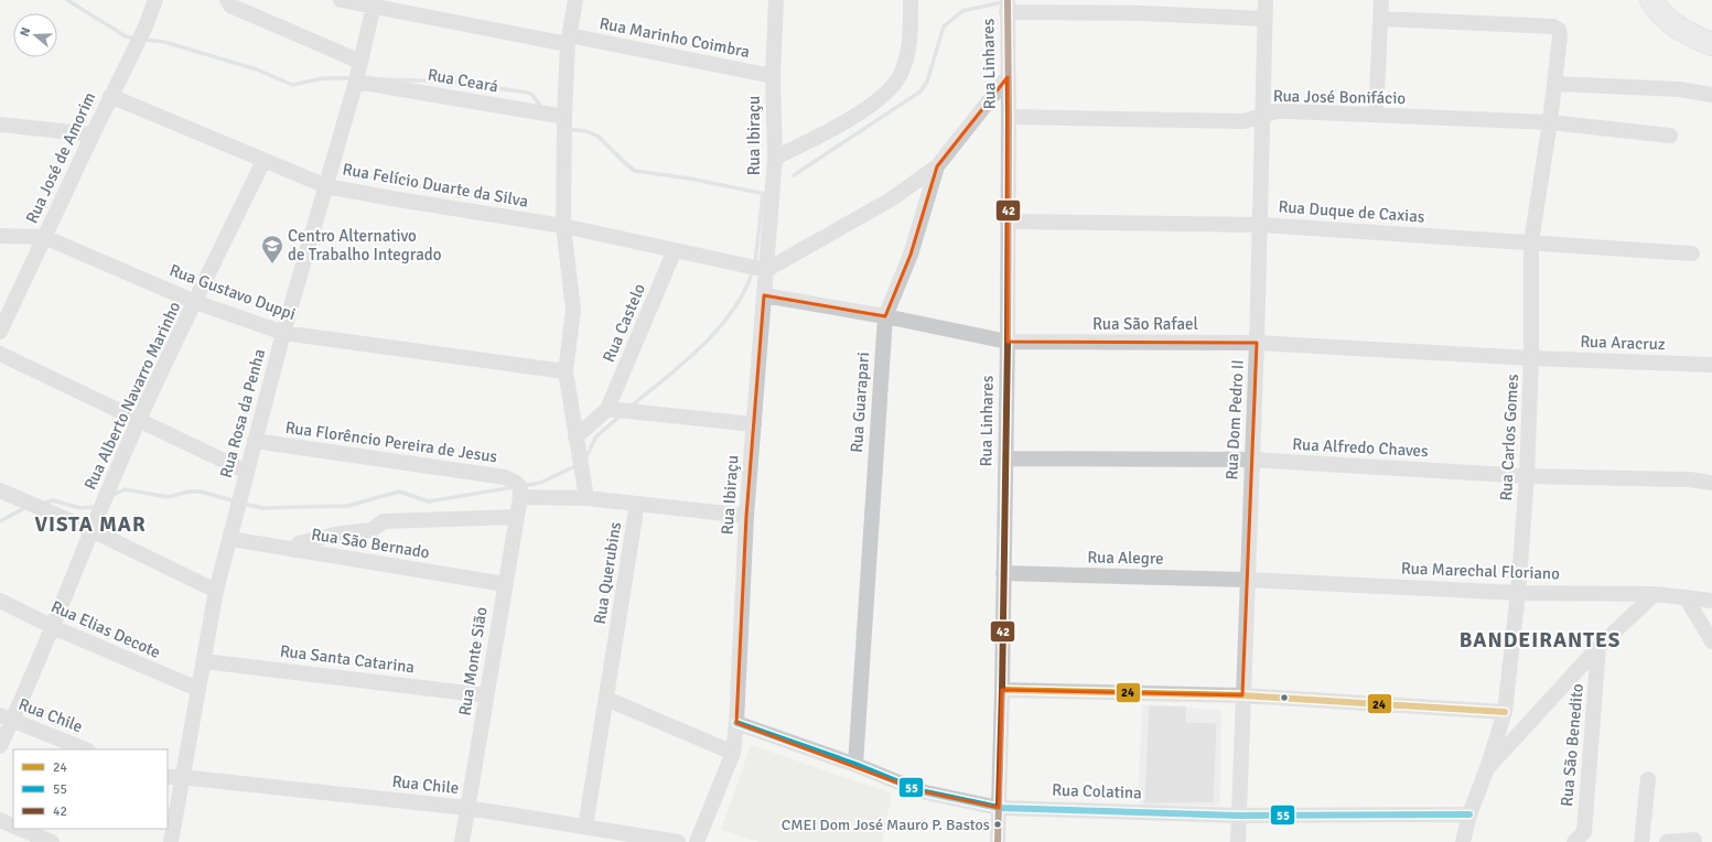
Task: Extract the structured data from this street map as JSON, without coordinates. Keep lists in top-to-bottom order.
{
  "streets": {
    "street": [
      "Rua Marinho Coimbra",
      "Rua Linhares",
      "Rua Ceará",
      "Rua José Bonifácio",
      "Rua Ibiraçu",
      "Rua José de Amorim",
      "Rua Felício Duarte da Silva",
      "Rua Duque de Caxias",
      "Rua Gustavo Duppi",
      "Rua Castelo",
      "Rua São Rafael",
      "Rua Aracruz",
      "Rua Alberto Navarro Marinho",
      "Rua Guarapari",
      "Rua Rosa da Penha",
      "Rua Dom Pedro II",
      "Rua Carlos Gomes",
      "Rua Florêncio Pereira de Jesus",
      "Rua Alfredo Chaves",
      "Rua São Bernado",
      "Rua Alegre",
      "Rua Marechal Floriano",
      "Rua Querubins",
      "Rua Elias Decote",
      "Rua Santa Catarina",
      "Rua Monte Sião",
      "Rua Chile",
      "Rua São Benedito",
      "Rua Colatina"
    ]
  },
  "crossings": [
    ["Rua Marinho Coimbra", "Rua Ibiraçu"],
    ["Rua Marinho Coimbra", "Rua Rosa da Penha"],
    ["Rua Linhares", "Rua José Bonifácio"],
    ["Rua Linhares", "Rua Duque de Caxias"],
    ["Rua Linhares", "Rua São Rafael"],
    ["Rua Linhares", "Rua Guarapari"],
    ["Rua Linhares", "Rua Alfredo Chaves"],
    ["Rua Linhares", "Rua Alegre"],
    ["Rua Linhares", "Rua Colatina"],
    ["Rua Ceará", "Rua Rosa da Penha"],
    ["Rua José Bonifácio", "Rua Dom Pedro II"],
    ["Rua José Bonifácio", "Rua Carlos Gomes"],
    ["Rua Ibiraçu", "Rua Felício Duarte da Silva"],
    ["Rua Ibiraçu", "Rua São Rafael"],
    ["Rua Ibiraçu", "Rua Colatina"],
    ["Rua José de Amorim", "Rua Felício Duarte da Silva"],
    ["Rua José de Amorim", "Rua Gustavo Duppi"],
    ["Rua Felício Duarte da Silva", "Rua Castelo"],
    ["Rua Felício Duarte da Silva", "Rua Alberto Navarro Marinho"],
    ["Rua Felício Duarte da Silva", "Rua Rosa da Penha"],
    ["Rua Duque de Caxias", "Rua Dom Pedro II"],
    ["Rua Duque de Caxias", "Rua Carlos Gomes"],
    ["Rua Gustavo Duppi", "Rua Alberto Navarro Marinho"],
    ["Rua Gustavo Duppi", "Rua Rosa da Penha"],
    ["Rua São Rafael", "Rua Aracruz"],
    ["Rua São Rafael", "Rua Guarapari"],
    ["Rua São Rafael", "Rua Dom Pedro II"],
    ["Rua São Rafael", "Rua Carlos Gomes"],
    ["Rua Aracruz", "Rua Carlos Gomes"],
    ["Rua Alberto Navarro Marinho", "Rua Elias Decote"],
    ["Rua Alberto Navarro Marinho", "Rua Chile"],
    ["Rua Guarapari", "Rua Colatina"],
    ["Rua Rosa da Penha", "Rua Florêncio Pereira de Jesus"],
    ["Rua Rosa da Penha", "Rua São Bernado"],
    ["Rua Rosa da Penha", "Rua Elias Decote"],
    ["Rua Rosa da Penha", "Rua Santa Catarina"],
    ["Rua Rosa da Penha", "Rua Chile"],
    ["Rua Dom Pedro II", "Rua Alfredo Chaves"],
    ["Rua Dom Pedro II", "Rua Alegre"],
    ["Rua Dom Pedro II", "Rua Marechal Floriano"],
    ["Rua Dom Pedro II", "Rua Colatina"],
    ["Rua Carlos Gomes", "Rua Alfredo Chaves"],
    ["Rua Carlos Gomes", "Rua Marechal Floriano"],
    ["Rua Carlos Gomes", "Rua Colatina"],
    ["Rua Florêncio Pereira de Jesus", "Rua Querubins"],
    ["Rua Florêncio Pereira de Jesus", "Rua Monte Sião"],
    ["Rua São Bernado", "Rua Monte Sião"],
    ["Rua Alegre", "Rua Marechal Floriano"],
    ["Rua Querubins", "Rua Monte Sião"],
    ["Rua Querubins", "Rua Chile"],
    ["Rua Santa Catarina", "Rua Monte Sião"],
    ["Rua Monte Sião", "Rua Chile"]
  ],
  "districts": ["VISTA MAR", "BANDEIRANTES"],
  "places": {
    "school or university": ["Centro Alternativo de Trabalho Integrado"],
    "other": ["CMEI Dom José Mauro P. Bastos"]
  },
  "lines": ["transit line 42", "transit line 24", "transit line 55"],
  "legend": ["24", "55", "42"],
  "north": "left"
}
